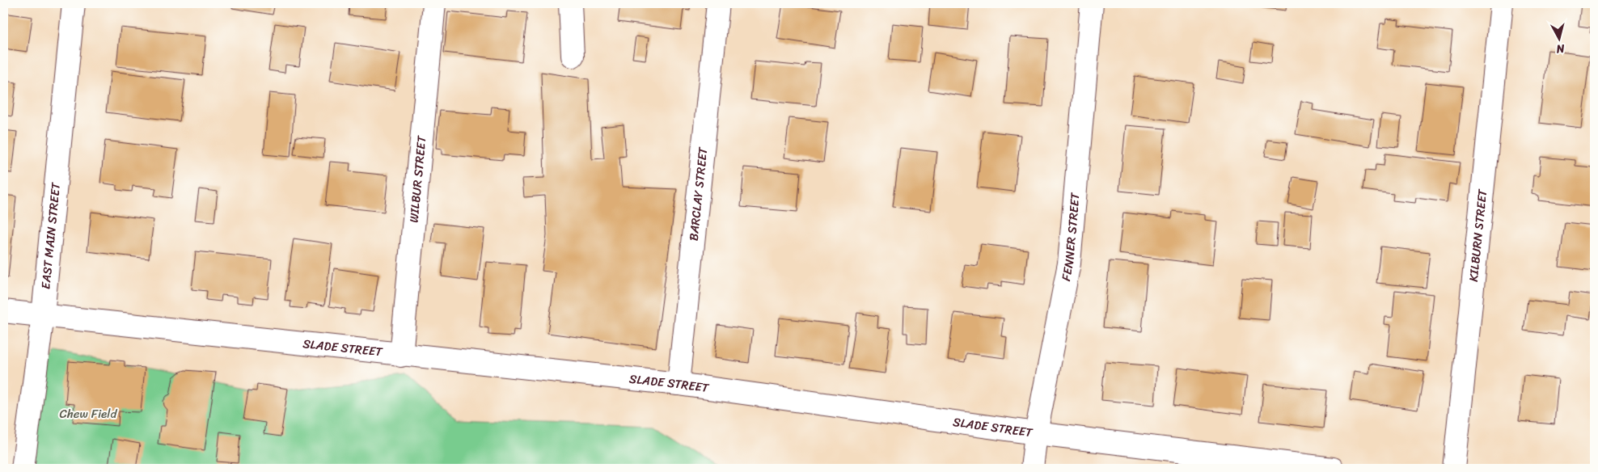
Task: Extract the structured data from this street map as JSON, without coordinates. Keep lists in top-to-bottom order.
{
  "streets": {
    "street": [
      "WILBUR STREET",
      "BARCLAY STREET",
      "EAST MAIN STREET",
      "KILBURN STREET",
      "FENNER STREET",
      "SLADE STREET"
    ]
  },
  "crossings": [
    ["WILBUR STREET", "SLADE STREET"],
    ["BARCLAY STREET", "SLADE STREET"],
    ["EAST MAIN STREET", "SLADE STREET"],
    ["FENNER STREET", "SLADE STREET"]
  ],
  "parks": ["Chew Field"],
  "north": "bottom"
}
